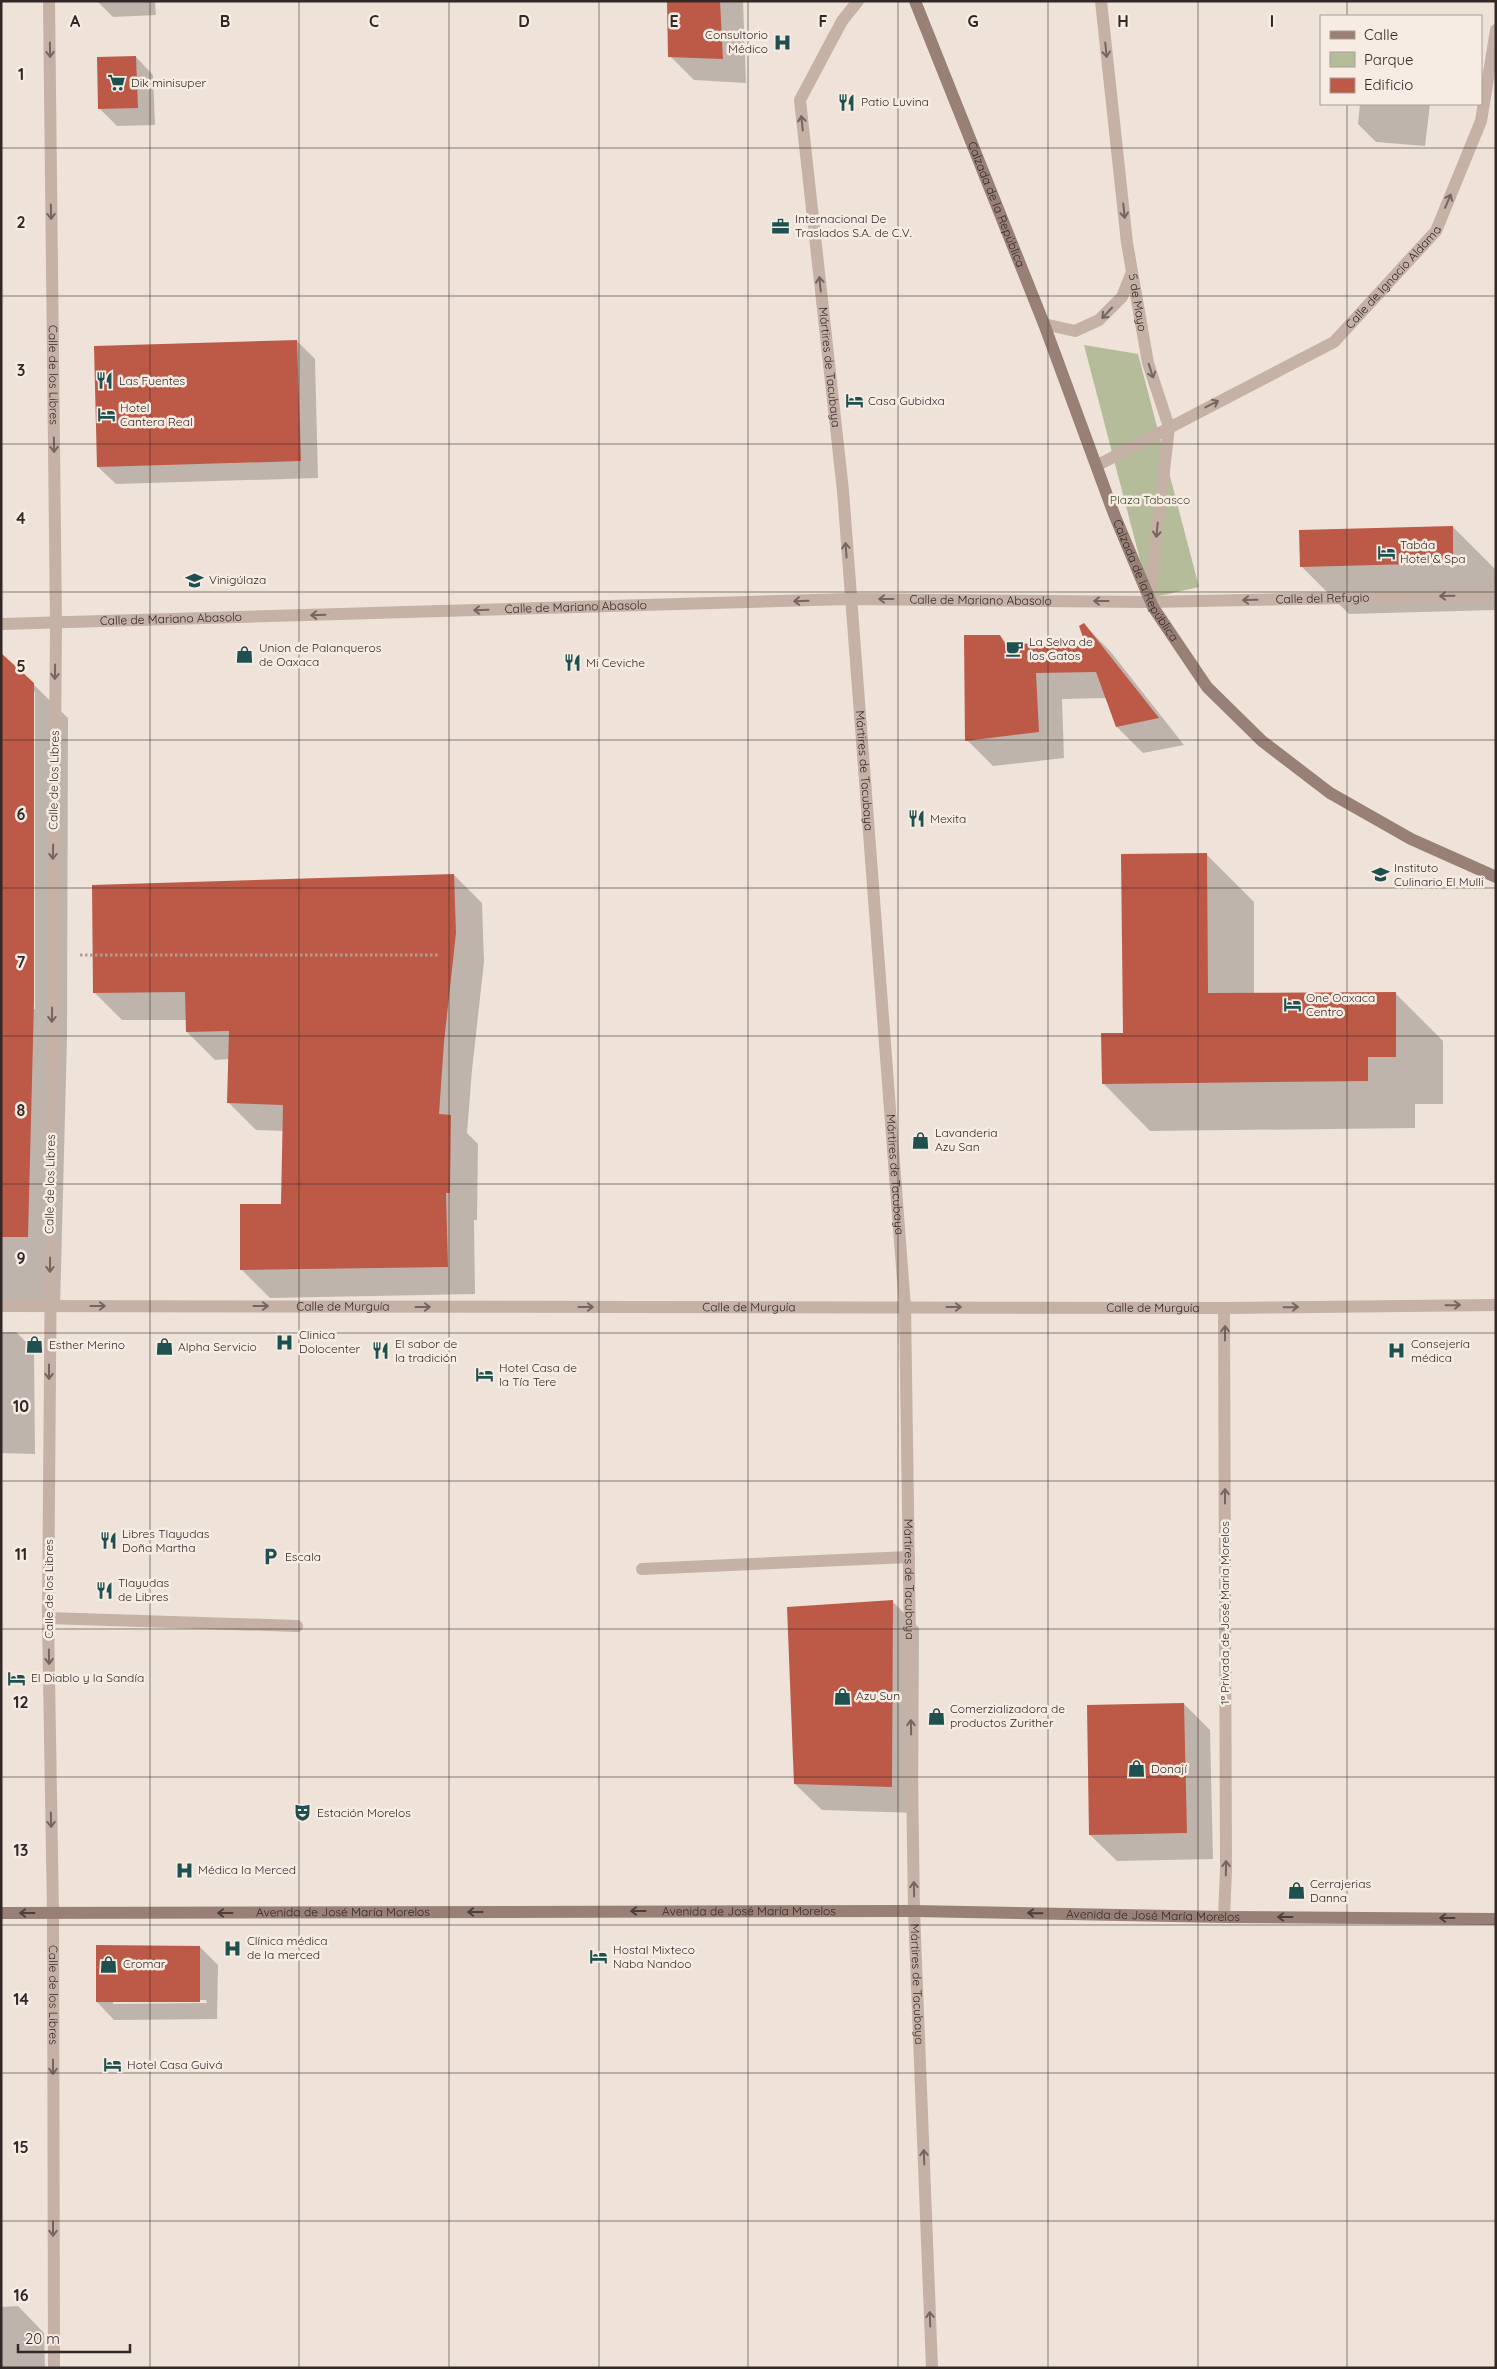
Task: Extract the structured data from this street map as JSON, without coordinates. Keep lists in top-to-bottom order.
{
  "streets": {
    "main road": ["Calzada de la República", "Avenida de José María Morelos"],
    "street": [
      "Calle de Ignacio Aldama",
      "5 de Mayo",
      "Mártires de Tacubaya",
      "Calle de los Libres",
      "Calle del Refugio",
      "Calle de Mariano Abasolo",
      "Calle de Murguía",
      "1ª Prívada de José María Morelos"
    ]
  },
  "crossings": [
    ["Calzada de la República", "Calle de Ignacio Aldama"],
    ["Calzada de la República", "5 de Mayo"],
    ["Calzada de la República", "Calle del Refugio"],
    ["Calzada de la República", "Calle de Mariano Abasolo"],
    ["Calle de Ignacio Aldama", "5 de Mayo"],
    ["5 de Mayo", "Calle del Refugio"],
    ["5 de Mayo", "Calle de Mariano Abasolo"],
    ["Mártires de Tacubaya", "Calle de Mariano Abasolo"],
    ["Mártires de Tacubaya", "Calle de Murguía"],
    ["Mártires de Tacubaya", "Avenida de José María Morelos"],
    ["Calle de los Libres", "Calle de Mariano Abasolo"],
    ["Calle de los Libres", "Calle de Murguía"],
    ["Calle de los Libres", "Avenida de José María Morelos"],
    ["Calle del Refugio", "Calle de Mariano Abasolo"],
    ["Calle de Murguía", "1ª Prívada de José María Morelos"],
    ["1ª Prívada de José María Morelos", "Avenida de José María Morelos"]
  ],
  "one_way": [
    "Calle de Ignacio Aldama",
    "5 de Mayo",
    "Mártires de Tacubaya",
    "Calle de los Libres",
    "Calle del Refugio",
    "Calle de Mariano Abasolo",
    "Calle de Murguía",
    "1ª Prívada de José María Morelos",
    "Avenida de José María Morelos"
  ],
  "parks": ["Plaza Tabasco"],
  "places": {
    "hospital": [
      "Consultorio Médico",
      "Clinica Dolocenter",
      "Consejería médica",
      "Médica la Merced",
      "Clínica médica de la merced"
    ],
    "supermarket": ["Dik minisuper"],
    "restaurant": [
      "Patio Luvina",
      "Las Fuentes",
      "Mi Ceviche",
      "Mexita",
      "El sabor de la tradición",
      "Libres Tlayudas Doña Martha",
      "Tlayudas de Libres"
    ],
    "office": ["Internacional De Traslados S.A. de C.V."],
    "hotel": [
      "Casa Gubidxa",
      "Hotel Cantera Real",
      "Tabáa Hotel & Spa",
      "One Oaxaca Centro",
      "Hotel Casa de la Tía Tere",
      "El Diablo y la Sandía",
      "Hostal Mixteco Naba Nandoo",
      "Hotel Casa Guivá"
    ],
    "school or university": ["Vinigúlaza", "Instituto Culinario El Mulli"],
    "cafe": ["La Selva de los Gatos"],
    "shop": [
      "Union de Palanqueros de Oaxaca",
      "Lavanderia Azu San",
      "Esther Merino",
      "Alpha Servicio",
      "Azu Sun",
      "Comerzializadora de productos Zurither",
      "Donají",
      "Cerrajerias Danna",
      "Cromar"
    ],
    "parking": ["Escala"],
    "theatre": ["Estación Morelos"]
  },
  "legend": ["Calle", "Parque", "Edificio"],
  "scale_bar": "20 m",
  "grid": {
    "columns": [
      "A",
      "B",
      "C",
      "D",
      "E",
      "F",
      "G",
      "H",
      "I"
    ],
    "rows": [
      "1",
      "2",
      "3",
      "4",
      "5",
      "6",
      "7",
      "8",
      "9",
      "10",
      "11",
      "12",
      "13",
      "14",
      "15",
      "16"
    ]
  }
}
